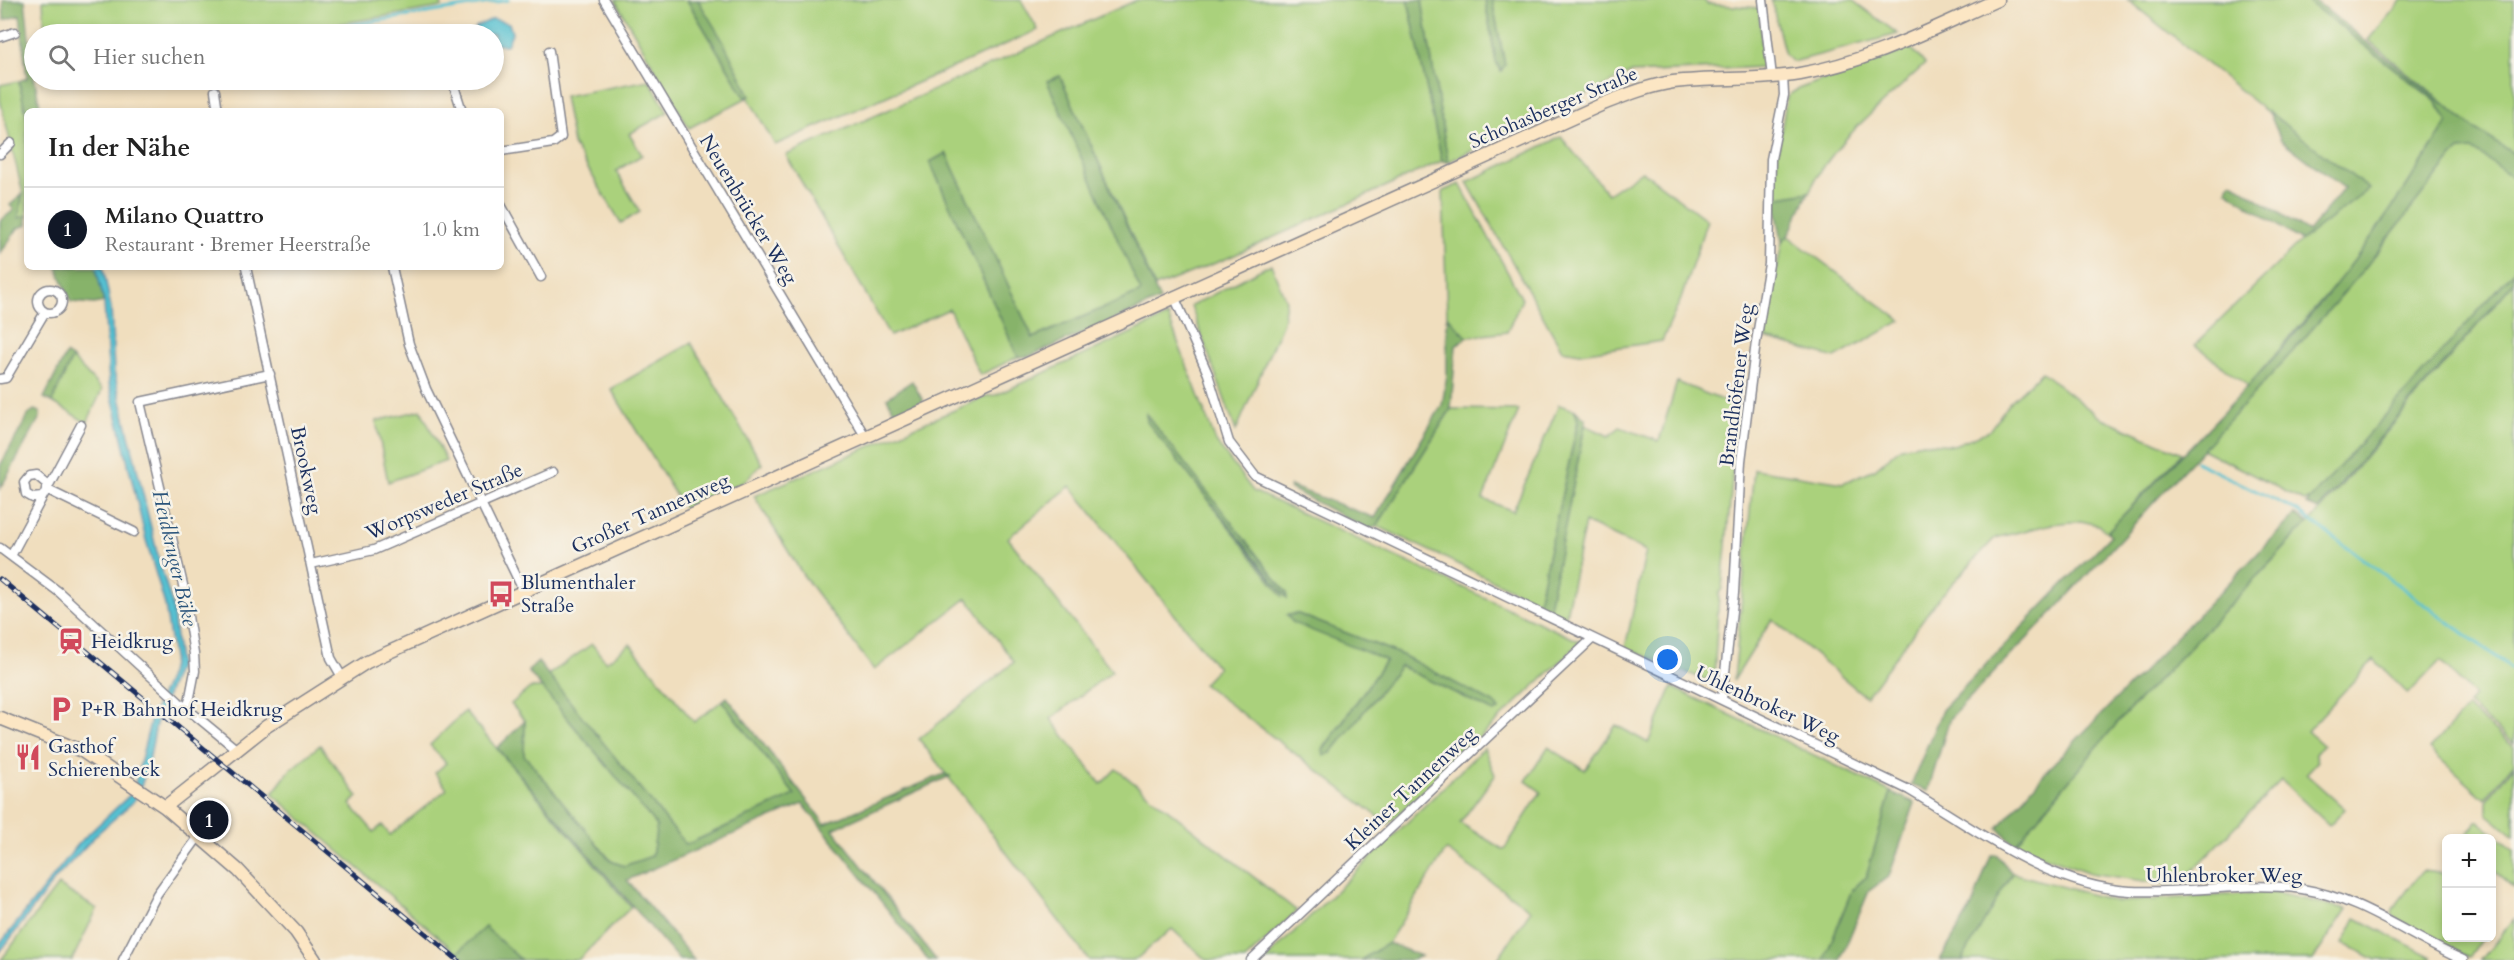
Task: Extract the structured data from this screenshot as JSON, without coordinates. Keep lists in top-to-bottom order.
{
  "streets": {
    "street": [
      "Schohasberger Straße",
      "Neuenbrücker Weg",
      "Brandhöfener Weg",
      "Brookweg",
      "Worpsweder Straße",
      "Großer Tannenweg",
      "Uhlenbroker Weg",
      "Kleiner Tannenweg"
    ]
  },
  "crossings": [
    ["Schohasberger Straße", "Brandhöfener Weg"],
    ["Schohasberger Straße", "Großer Tannenweg"],
    ["Schohasberger Straße", "Uhlenbroker Weg"],
    ["Neuenbrücker Weg", "Großer Tannenweg"],
    ["Brandhöfener Weg", "Uhlenbroker Weg"],
    ["Brookweg", "Worpsweder Straße"],
    ["Brookweg", "Großer Tannenweg"],
    ["Großer Tannenweg", "Uhlenbroker Weg"],
    ["Uhlenbroker Weg", "Kleiner Tannenweg"]
  ],
  "water": ["Heidkruger Bäke"],
  "places": {
    "bus stop": ["Blumenthaler Straße"],
    "station": ["Heidkrug"],
    "parking": ["P+R Bahnhof Heidkrug"],
    "restaurant": ["Gasthof Schierenbeck"]
  },
  "page": {
    "search": "Hier suchen",
    "heading": "In der Nähe",
    "list": [
      {
        "mark": "1",
        "name": "Milano Quattro",
        "note": "Restaurant · Bremer Heerstraße",
        "value": "1.0 km"
      }
    ],
    "pins": "1",
    "map_buttons": ["+", "−"]
  }
}
